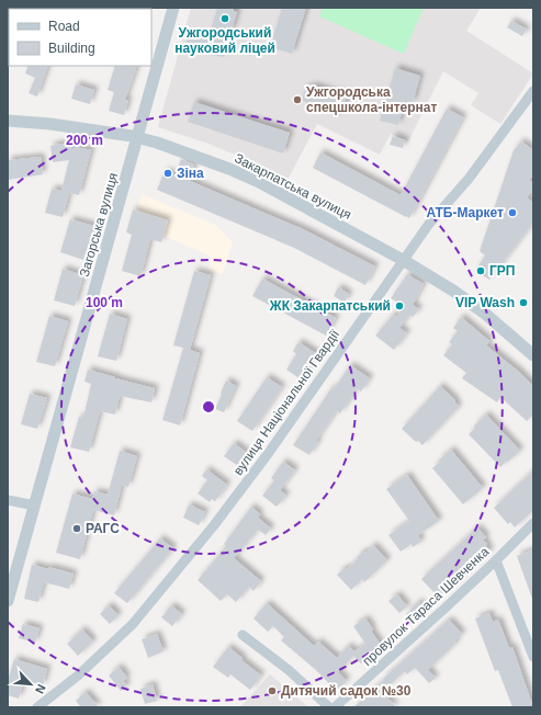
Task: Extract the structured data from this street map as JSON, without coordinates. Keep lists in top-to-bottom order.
{
  "streets": {
    "street": [
      "Закарпатська вулиця",
      "Загорська вулиця",
      "вулиця Національної Гвардії",
      "провулок Тараса Шевченка"
    ]
  },
  "crossings": [
    ["Закарпатська вулиця", "Загорська вулиця"],
    ["Закарпатська вулиця", "вулиця Національної Гвардії"]
  ],
  "places": [
    "Ужгородський науковий ліцей",
    "Ужгородська спецшкола-інтернат",
    "Зіна",
    "АТБ-Маркет",
    "ГРП",
    "VIP Wash",
    "ЖК Закарпатський",
    "РАГС",
    "Дитячий садок №30"
  ],
  "legend": ["Road", "Building"],
  "north": "bottom right",
  "rings": ["200 m", "100 m"]
}
